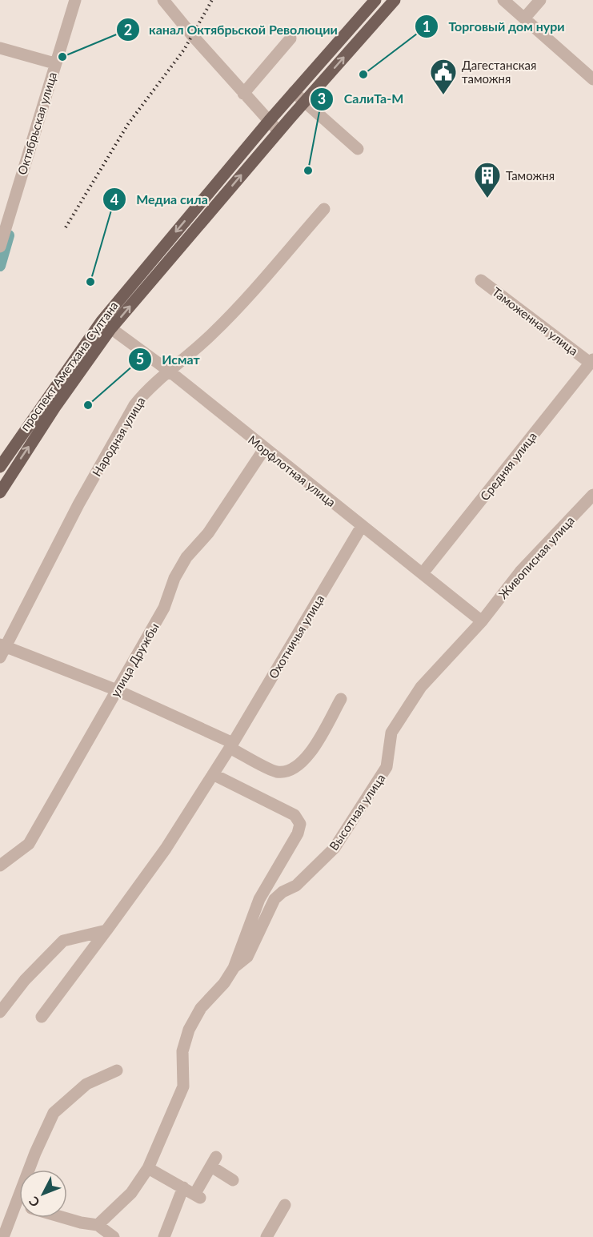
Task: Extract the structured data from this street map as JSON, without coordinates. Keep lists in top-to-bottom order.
{
  "streets": {
    "main road": ["проспект Аметхана Султана"],
    "street": [
      "Октябрьская улица",
      "Таможенная улица",
      "Народная улица",
      "Средняя улица",
      "Морфлотная улица",
      "Живописная улица",
      "Охотничья улица",
      "улица Дружбы",
      "Высотная улица"
    ]
  },
  "crossings": [
    ["Таможенная улица", "Средняя улица"],
    ["проспект Аметхана Султана", "Морфлотная улица"],
    ["Народная улица", "Морфлотная улица"],
    ["Средняя улица", "Морфлотная улица"],
    ["Морфлотная улица", "Живописная улица"],
    ["Морфлотная улица", "Охотничья улица"],
    ["Морфлотная улица", "улица Дружбы"],
    ["Морфлотная улица", "Высотная улица"],
    ["Живописная улица", "Высотная улица"],
    ["Охотничья улица", "Высотная улица"]
  ],
  "places": {
    "other": [
      "канал Октябрьской Революции",
      "Торговый дом нури",
      "СалиТа-М",
      "Медиа сила",
      "Исмат"
    ],
    "public building": ["Дагестанская таможня"],
    "building": ["Таможня"]
  },
  "north": "bottom left"
}
